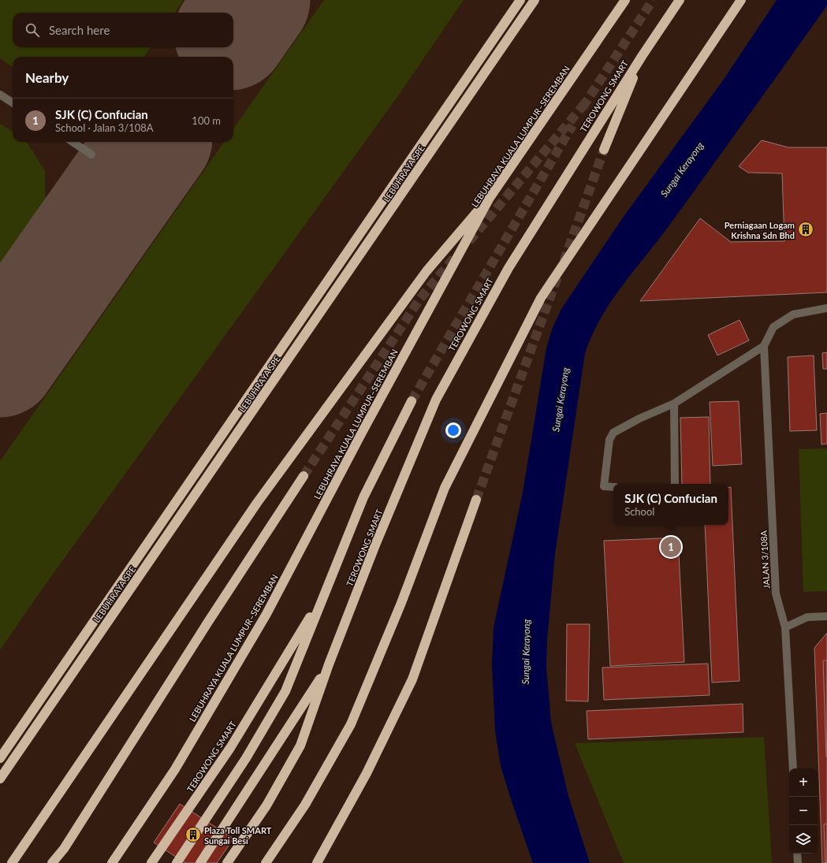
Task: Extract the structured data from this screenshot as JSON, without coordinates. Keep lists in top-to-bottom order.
{
  "streets": {
    "highway": ["TEROWONG SMART", "LEBUHRAYA KUALA LUMPUR–SEREMBAN", "LEBUHRAYA SPE"],
    "street": ["JALAN 3/108A"]
  },
  "water": ["Sungai Kerayong"],
  "places": {
    "building": ["Perniagaan Logam Krishna Sdn Bhd", "Plaza Toll SMART Sungai Besi"]
  },
  "page": {
    "search": "Search here",
    "heading": "Nearby",
    "list": [
      {
        "mark": "1",
        "name": "SJK (C) Confucian",
        "note": "School · Jalan 3/108A",
        "value": "100 m"
      }
    ],
    "popup": ["SJK (C) Confucian", "School"],
    "pins": "1",
    "map_buttons": ["+", "−"]
  }
}
